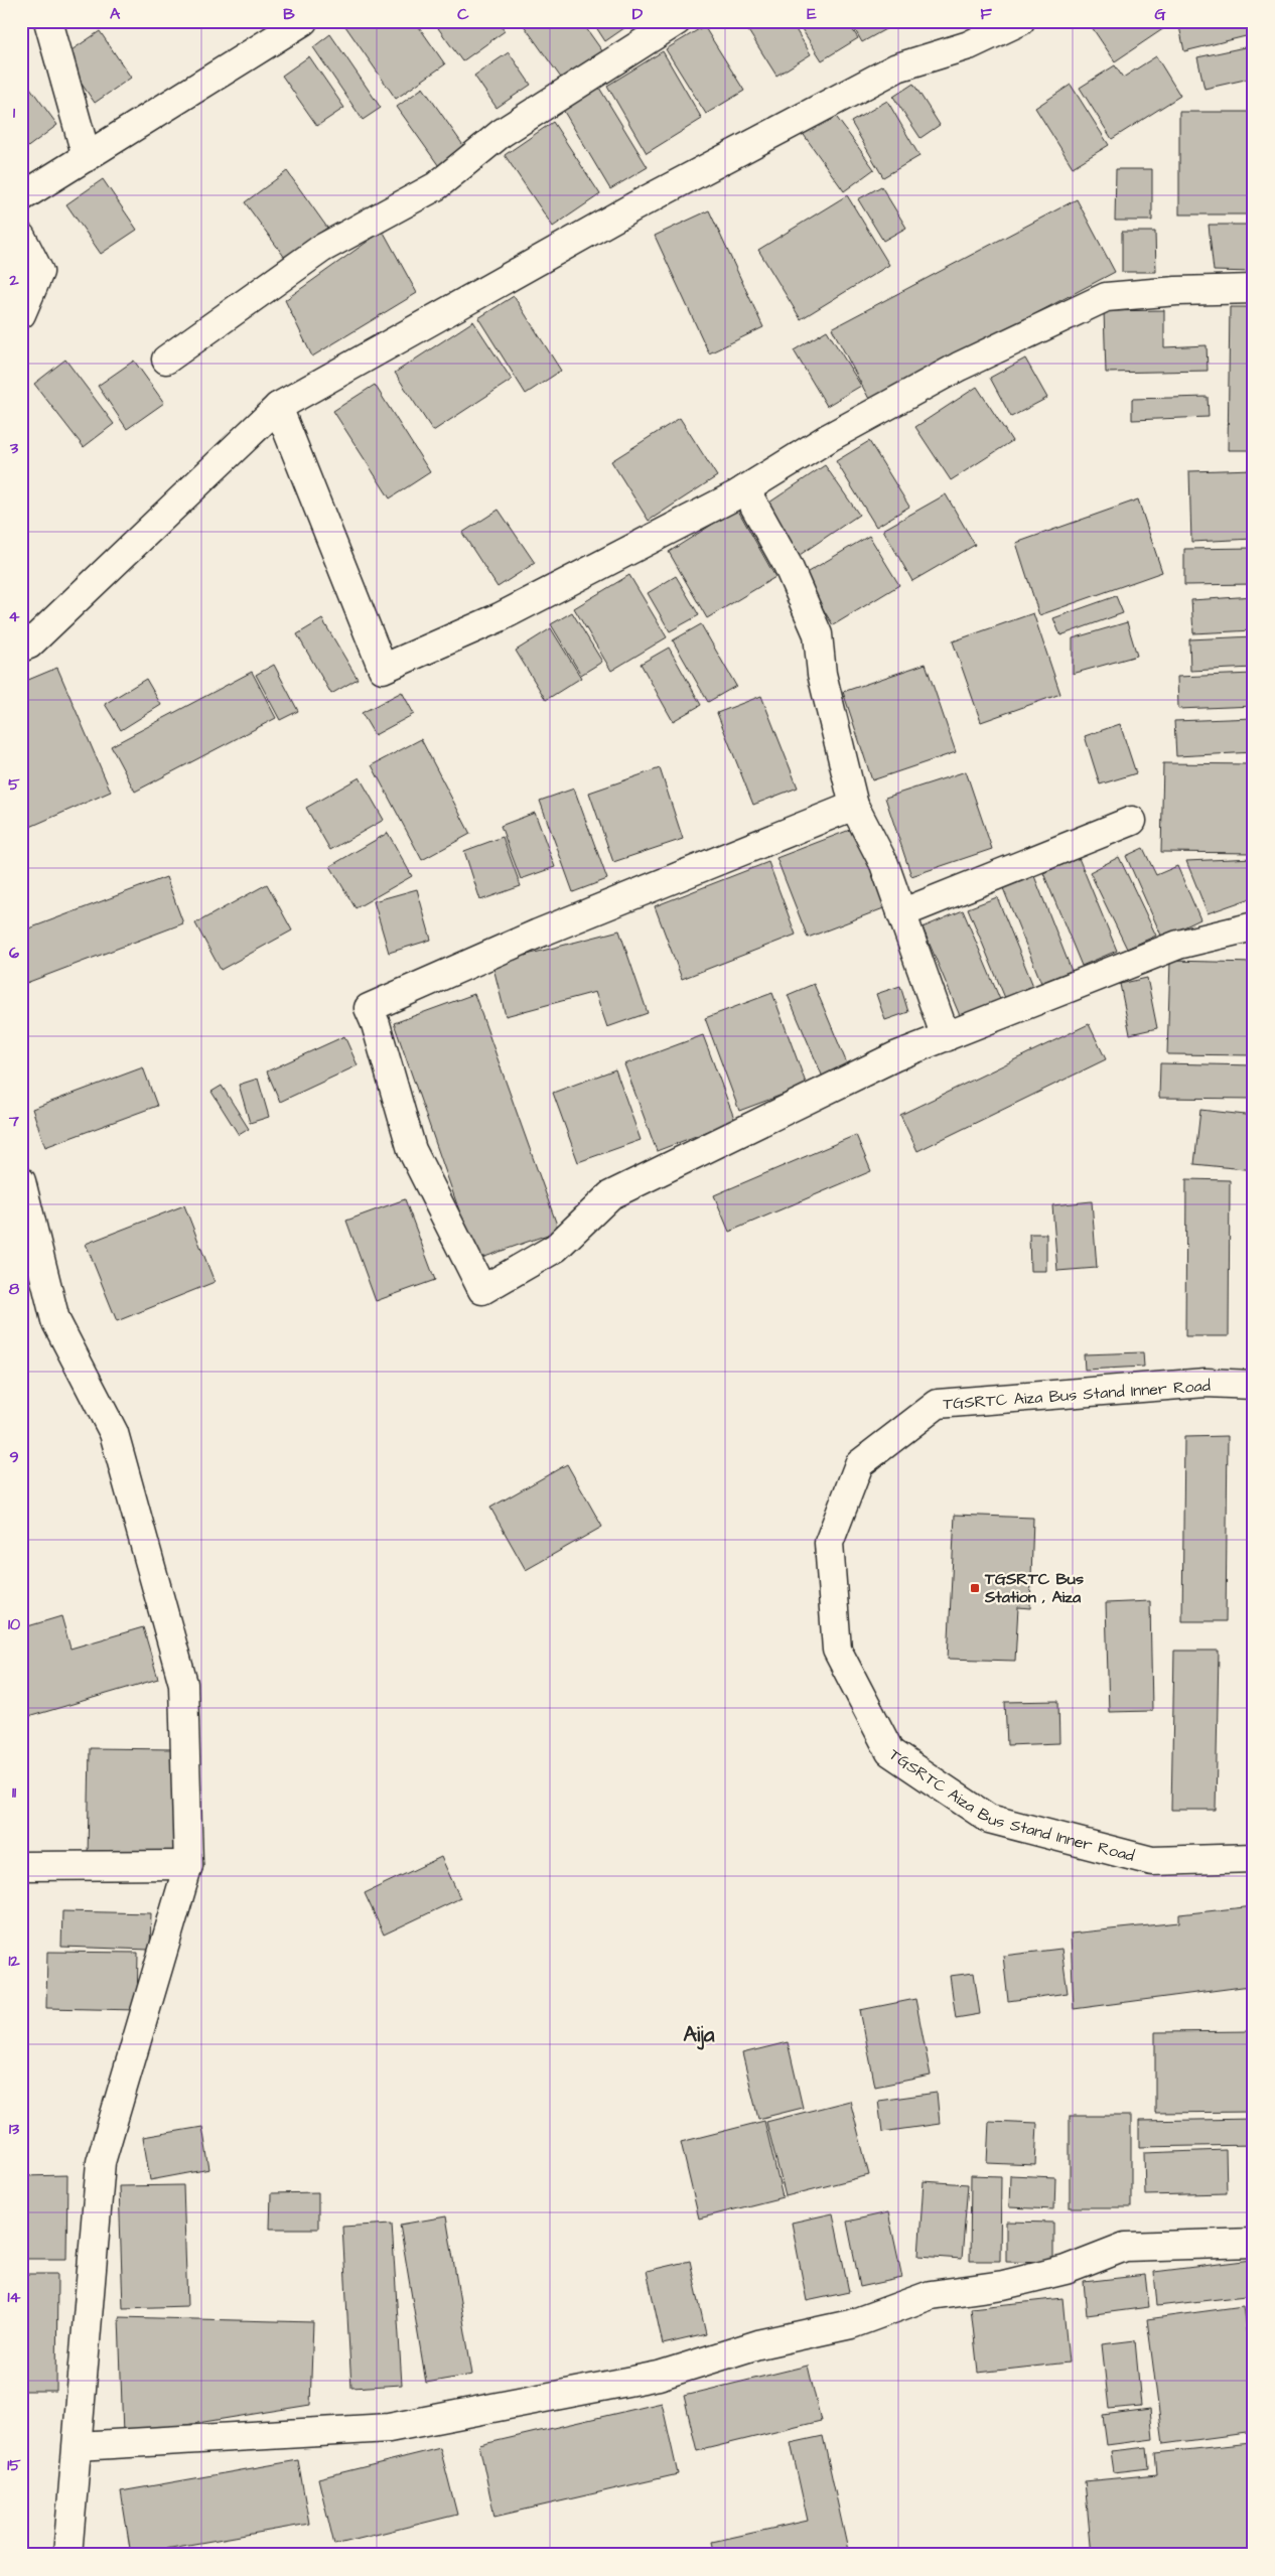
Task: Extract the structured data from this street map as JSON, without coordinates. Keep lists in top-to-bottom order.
{
  "streets": {
    "street": ["TGSRTC Aiza Bus Stand Inner Road"]
  },
  "districts": ["Aija"],
  "places": {
    "transit": ["TGSRTC Bus Station , Aiza"]
  },
  "grid": {
    "columns": [
      "A",
      "B",
      "C",
      "D",
      "E",
      "F",
      "G"
    ],
    "rows": [
      "1",
      "2",
      "3",
      "4",
      "5",
      "6",
      "7",
      "8",
      "9",
      "10",
      "11",
      "12",
      "13",
      "14",
      "15"
    ]
  }
}
